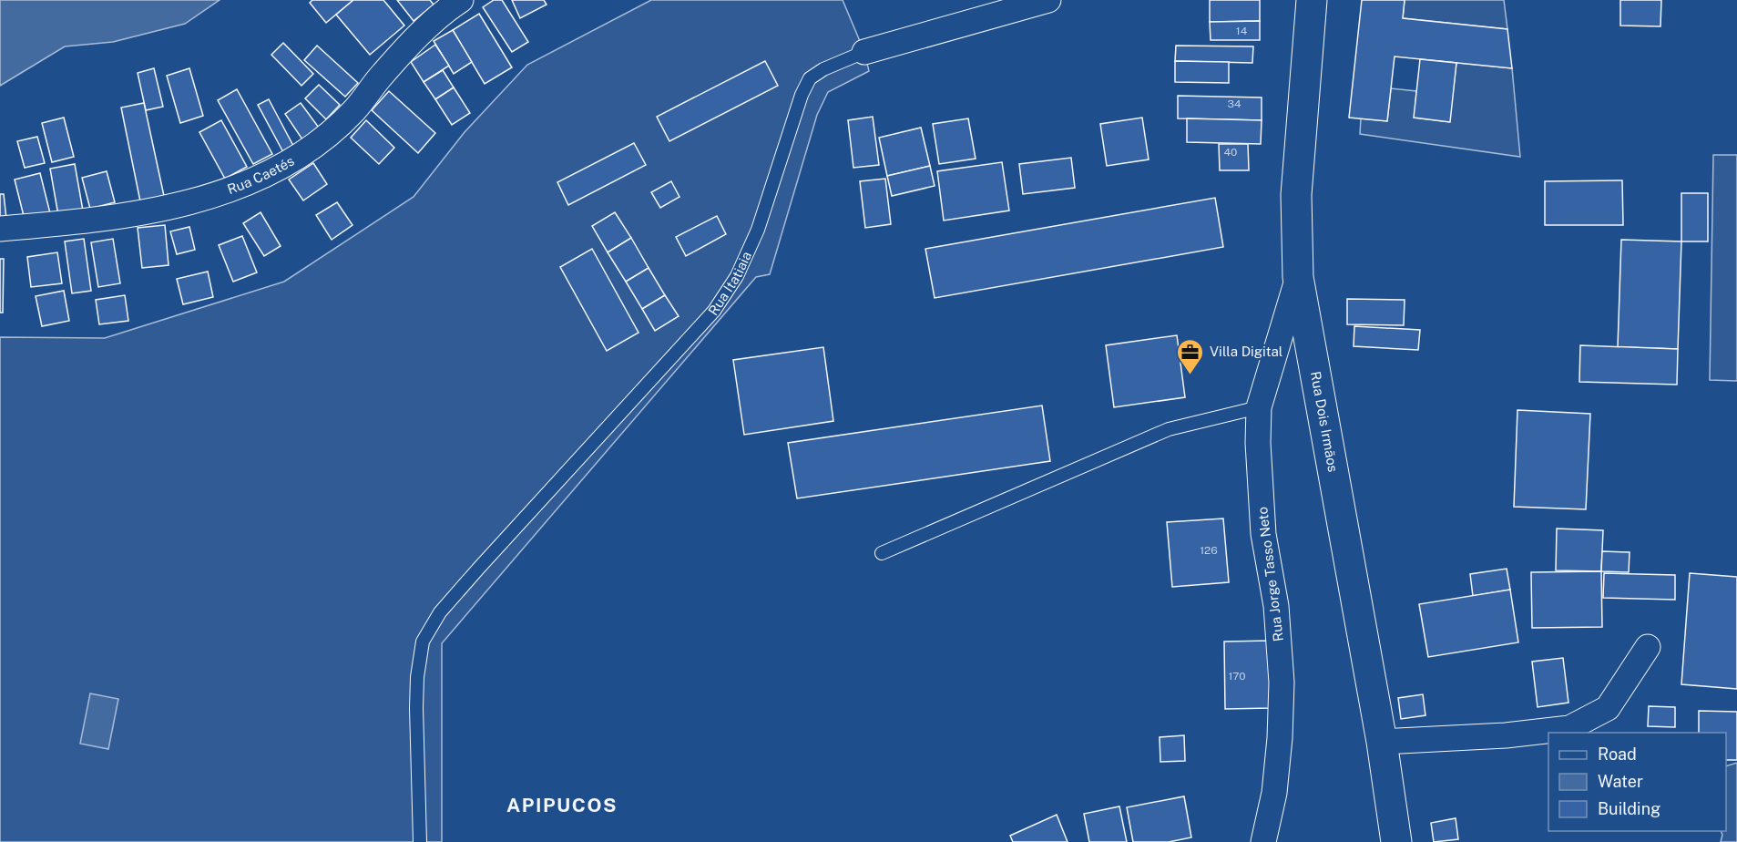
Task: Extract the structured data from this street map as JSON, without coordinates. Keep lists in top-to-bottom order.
{
  "streets": {
    "main road": ["Rua Dois Irmãos"],
    "street": ["Rua Caetés", "Rua Itatiaia", "Rua Jorge Tasso Neto"]
  },
  "crossings": [
    ["Rua Dois Irmãos", "Rua Jorge Tasso Neto"]
  ],
  "districts": ["APIPUCOS"],
  "places": {
    "office": ["Villa Digital"]
  },
  "house_numbers": [
    "14",
    "34",
    "40",
    "126",
    "170"
  ],
  "legend": ["Road", "Water", "Building"]
}
